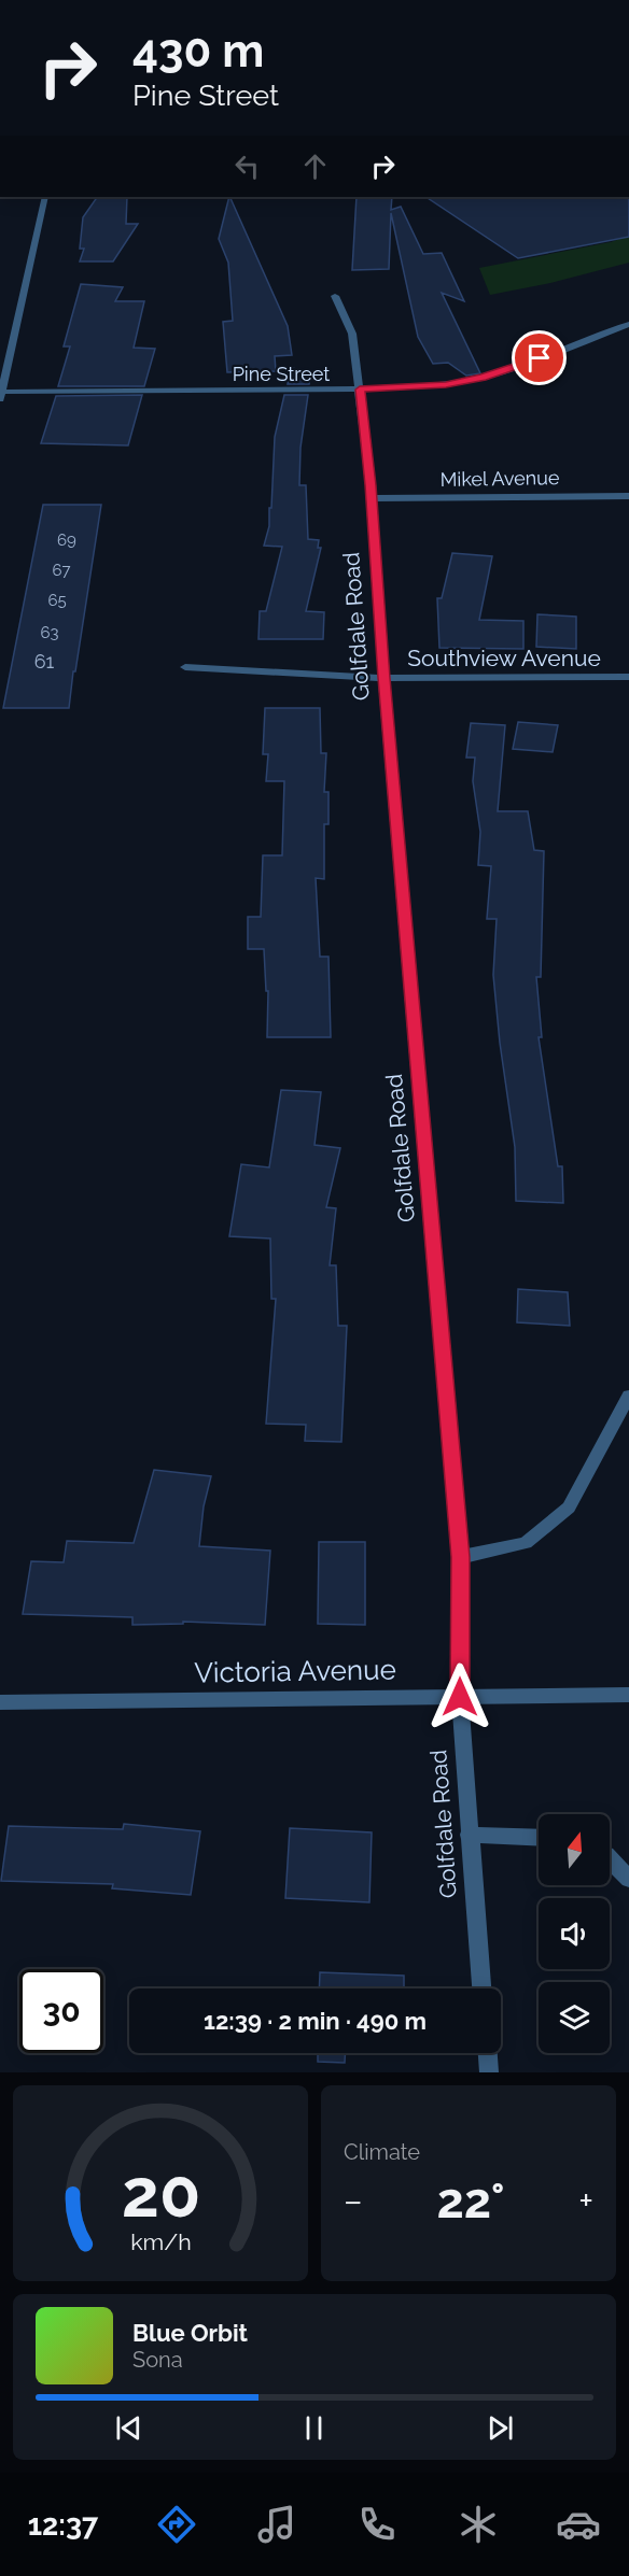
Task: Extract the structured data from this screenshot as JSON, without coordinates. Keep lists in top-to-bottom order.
{
  "streets": {
    "street": [
      "Pine Street",
      "Mikel Avenue",
      "Golfdale Road",
      "Southview Avenue",
      "Victoria Avenue"
    ]
  },
  "crossings": [
    ["Pine Street", "Golfdale Road"],
    ["Mikel Avenue", "Golfdale Road"],
    ["Golfdale Road", "Southview Avenue"],
    ["Golfdale Road", "Victoria Avenue"]
  ],
  "house_numbers": [
    "69",
    "67",
    "65",
    "63",
    "61"
  ],
  "north": "top",
  "page": {
    "turn": ["430 m", "Pine Street"],
    "limit": "30",
    "trip": "12:39 · 2 min · 490 m",
    "tile": "Climate",
    "heat": ["−", "22°", "+"],
    "song": ["Blue Orbit", "Sona"],
    "tabs": "12:37",
    "gauge": ["20", "km/h"]
  }
}
